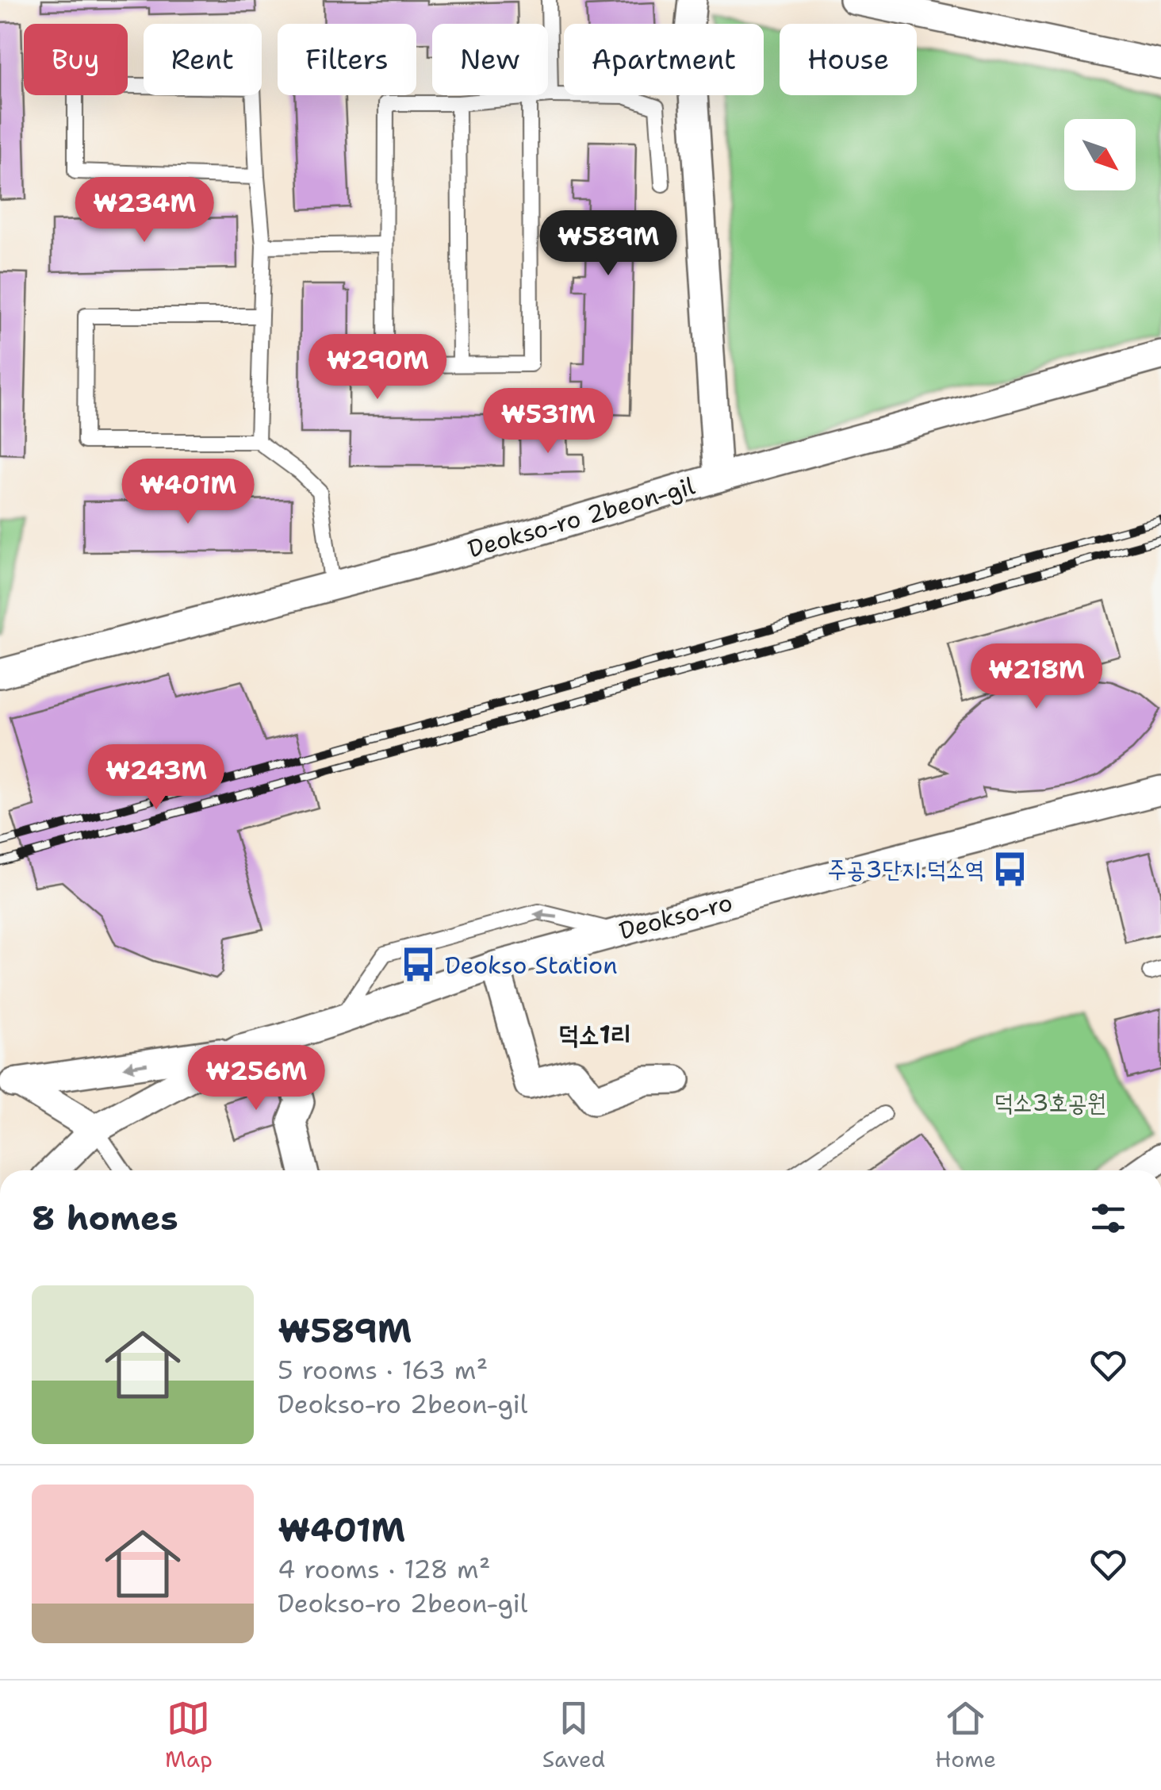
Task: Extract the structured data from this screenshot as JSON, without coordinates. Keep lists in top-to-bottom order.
{
  "streets": {
    "street": ["Deokso-ro 2beon-gil", "Deokso-ro"]
  },
  "districts": ["덕소1리"],
  "parks": ["덕소3호공원"],
  "places": {
    "bus stop": ["주공3단지.덕소역", "Deokso Station"]
  },
  "north": "bottom right",
  "page": {
    "chip": [
      "Buy",
      "Rent",
      "Filters",
      "New",
      "Apartment",
      "House"
    ],
    "price": [
      "₩234M",
      "₩589M",
      "₩290M",
      "₩531M",
      "₩401M",
      "₩218M",
      "₩243M",
      "₩256M"
    ],
    "heading": "8 homes",
    "list": [
      {
        "name": "₩589M",
        "note": "5 rooms · 163 m² · Deokso-ro 2beon-gil"
      },
      {
        "name": "₩401M",
        "note": "4 rooms · 128 m² · Deokso-ro 2beon-gil"
      }
    ],
    "tabs": ["Map", "Saved", "Home"]
  }
}
